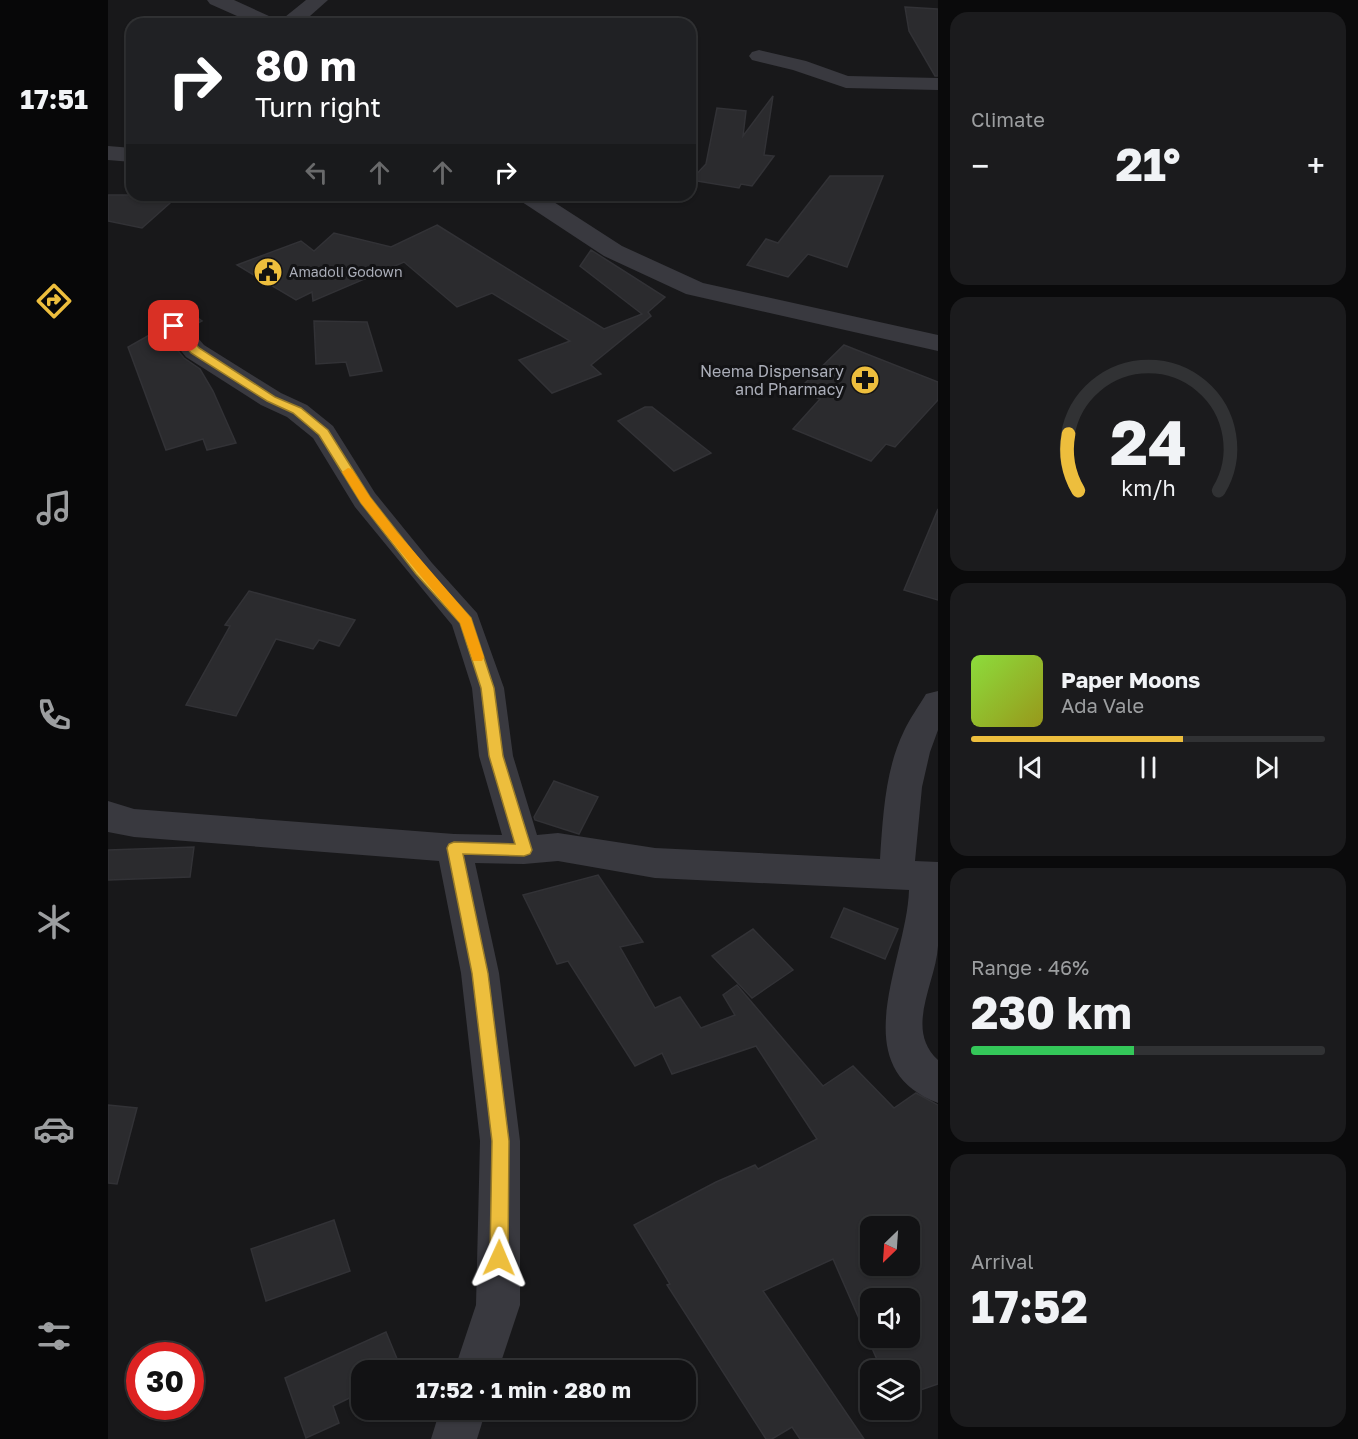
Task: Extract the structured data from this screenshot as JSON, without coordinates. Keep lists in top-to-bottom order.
{
  "places": {
    "public building": ["Amadoli Godown"],
    "pharmacy": ["Neema Dispensary and Pharmacy"]
  },
  "north": "bottom left",
  "page": {
    "tabs": "17:51",
    "tile": [
      "Climate",
      ["Range · 46%", "230 km"],
      ["Arrival", "17:52"]
    ],
    "turn": ["80 m", "Turn right"],
    "heat": ["−", "21°", "+"],
    "song": ["Paper Moons", "Ada Vale"],
    "limit": "30",
    "trip": "17:52 · 1 min · 280 m",
    "gauge": ["24", "km/h"]
  }
}
